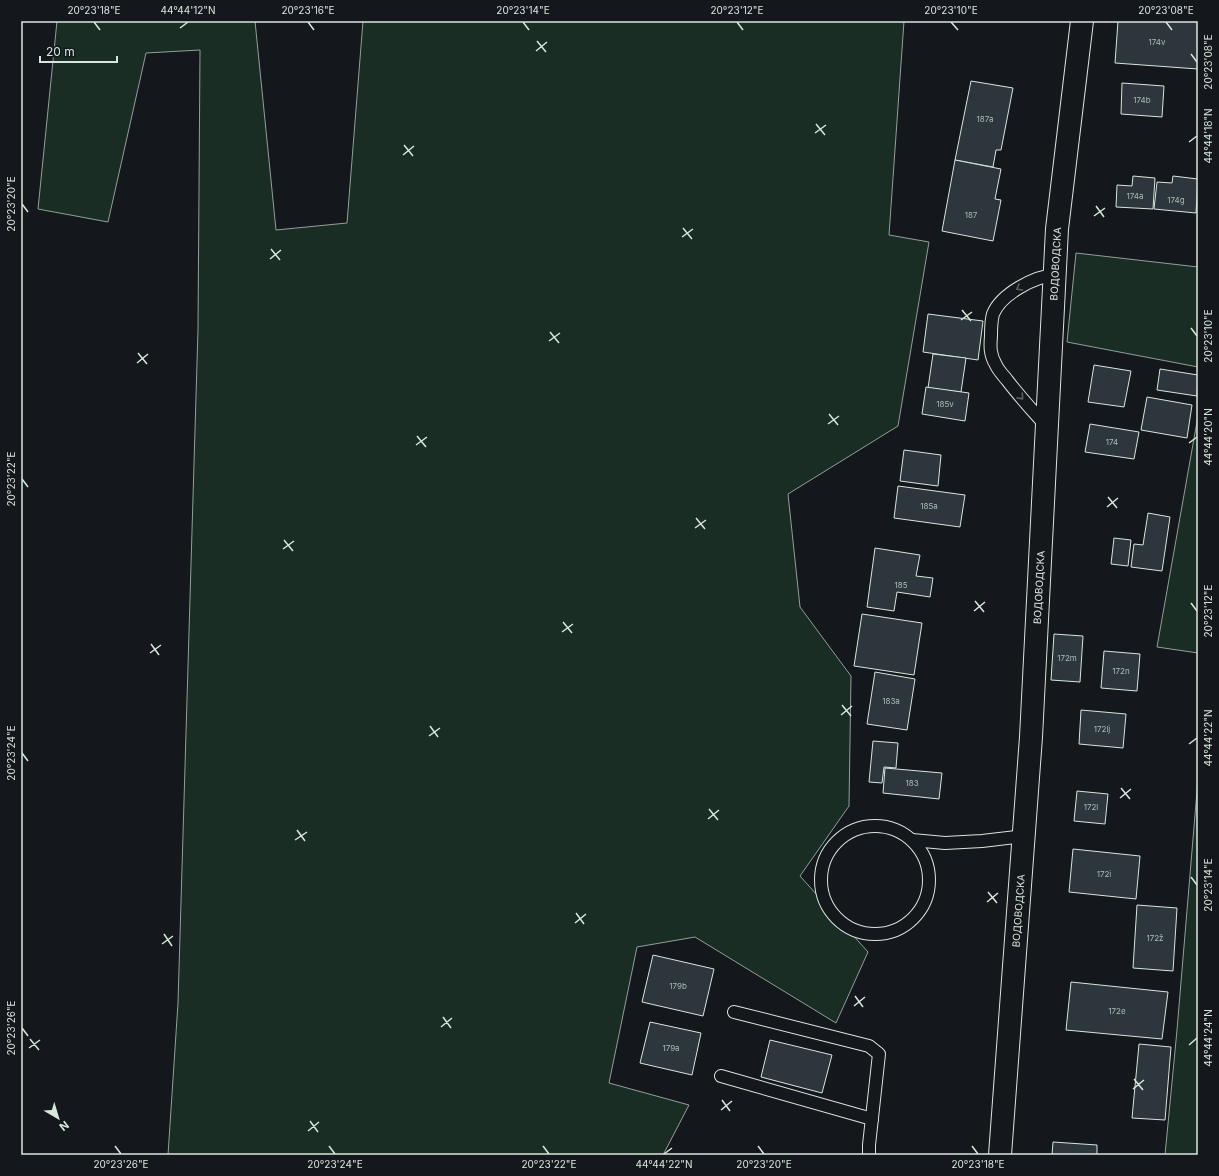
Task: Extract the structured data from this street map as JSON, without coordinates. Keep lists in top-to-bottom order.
{
  "streets": {
    "main road": ["ВОДОВОДСКА"]
  },
  "house_numbers": [
    "174v",
    "174b",
    "187a",
    "174a",
    "174g",
    "187",
    "185v",
    "174",
    "185a",
    "185",
    "172m",
    "172n",
    "183a",
    "172lj",
    "183",
    "172l",
    "172i",
    "172ž",
    "179b",
    "172e",
    "179a"
  ],
  "scale_bar": "20 m",
  "north": "bottom right",
  "coordinates": [
    "20°23'18\"E",
    "44°44'12\"N",
    "20°23'16\"E",
    "20°23'14\"E",
    "20°23'12\"E",
    "20°23'10\"E",
    "20°23'08\"E",
    "44°44'18\"N",
    "20°23'20\"E",
    "44°44'20\"N",
    "20°23'22\"E",
    "44°44'22\"N",
    "20°23'24\"E",
    "20°23'26\"E",
    "44°44'24\"N"
  ]
}
